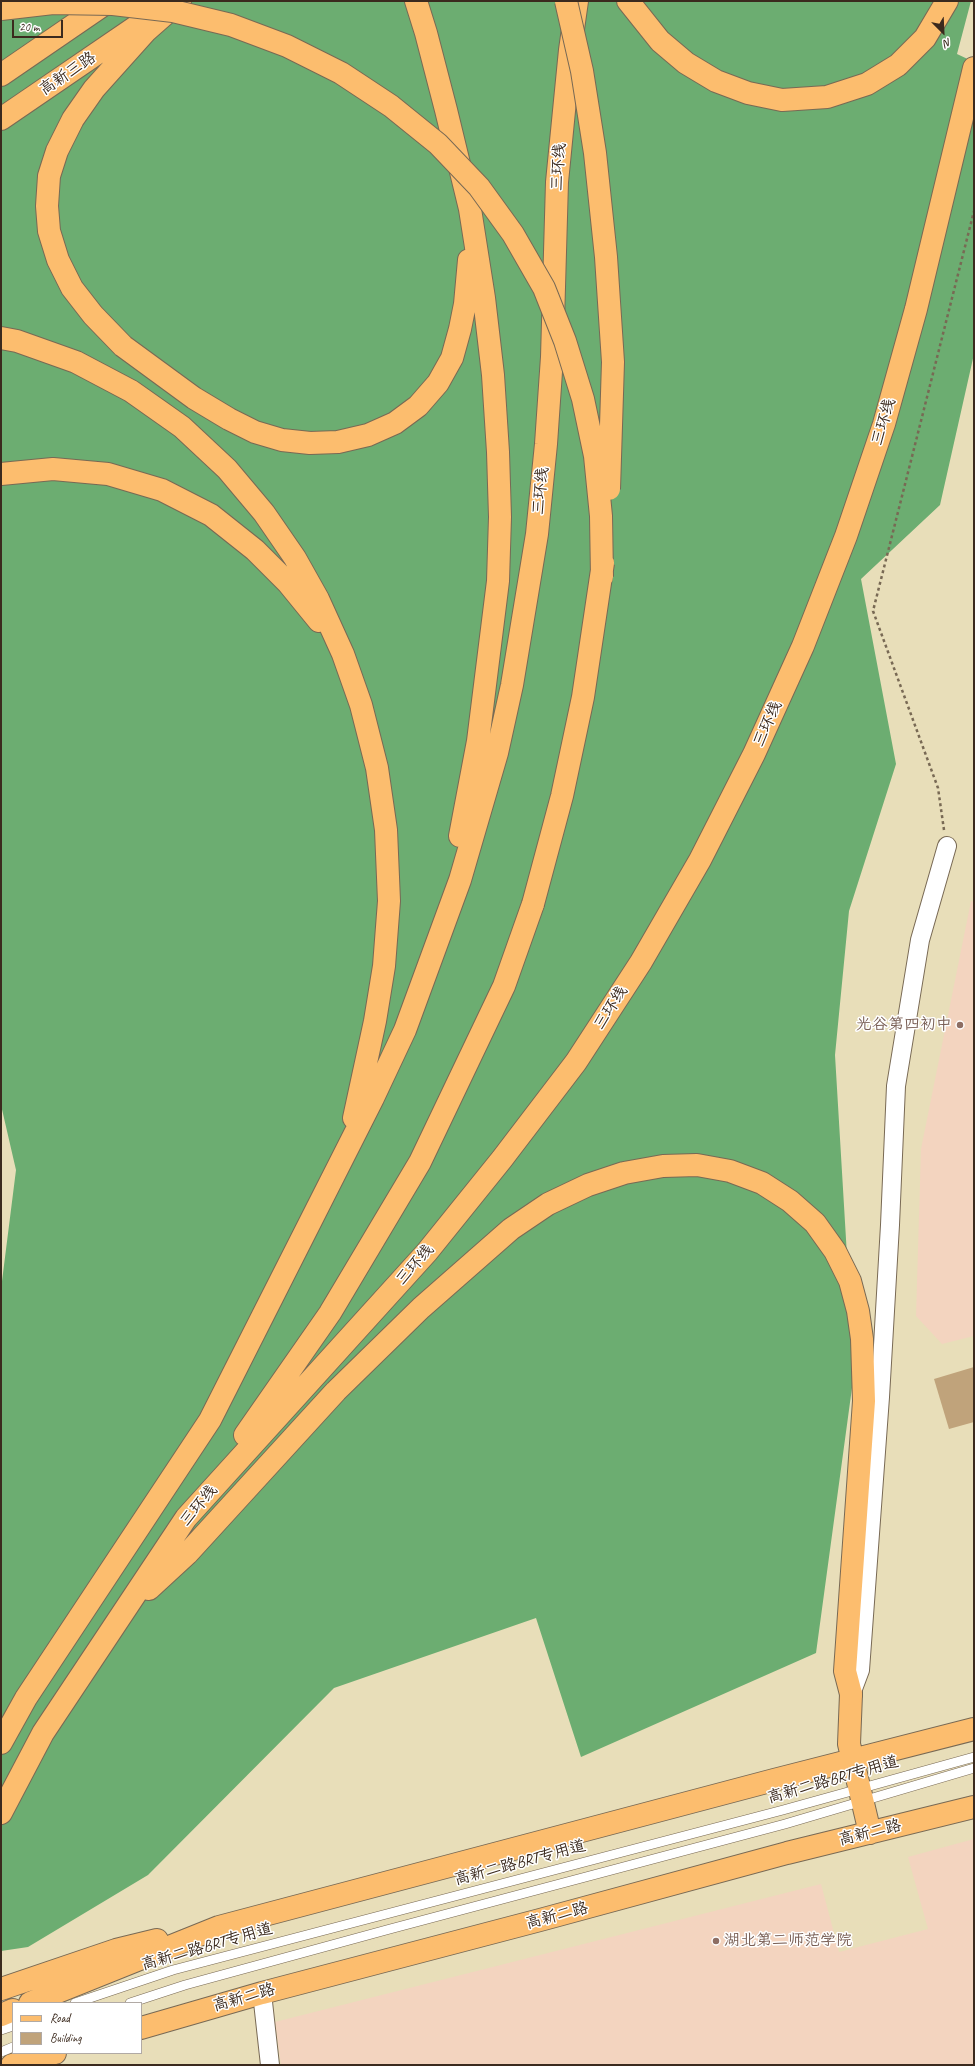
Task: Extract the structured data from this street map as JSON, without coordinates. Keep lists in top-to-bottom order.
{
  "streets": {
    "main road": ["高新三路", "三环线", "高新二路"],
    "lane": ["高新二路BRT专用道"]
  },
  "places": ["光谷第四初中", "湖北第二师范学院"],
  "legend": ["Road", "Building"],
  "scale_bar": "20 m",
  "north": "bottom right"
}
